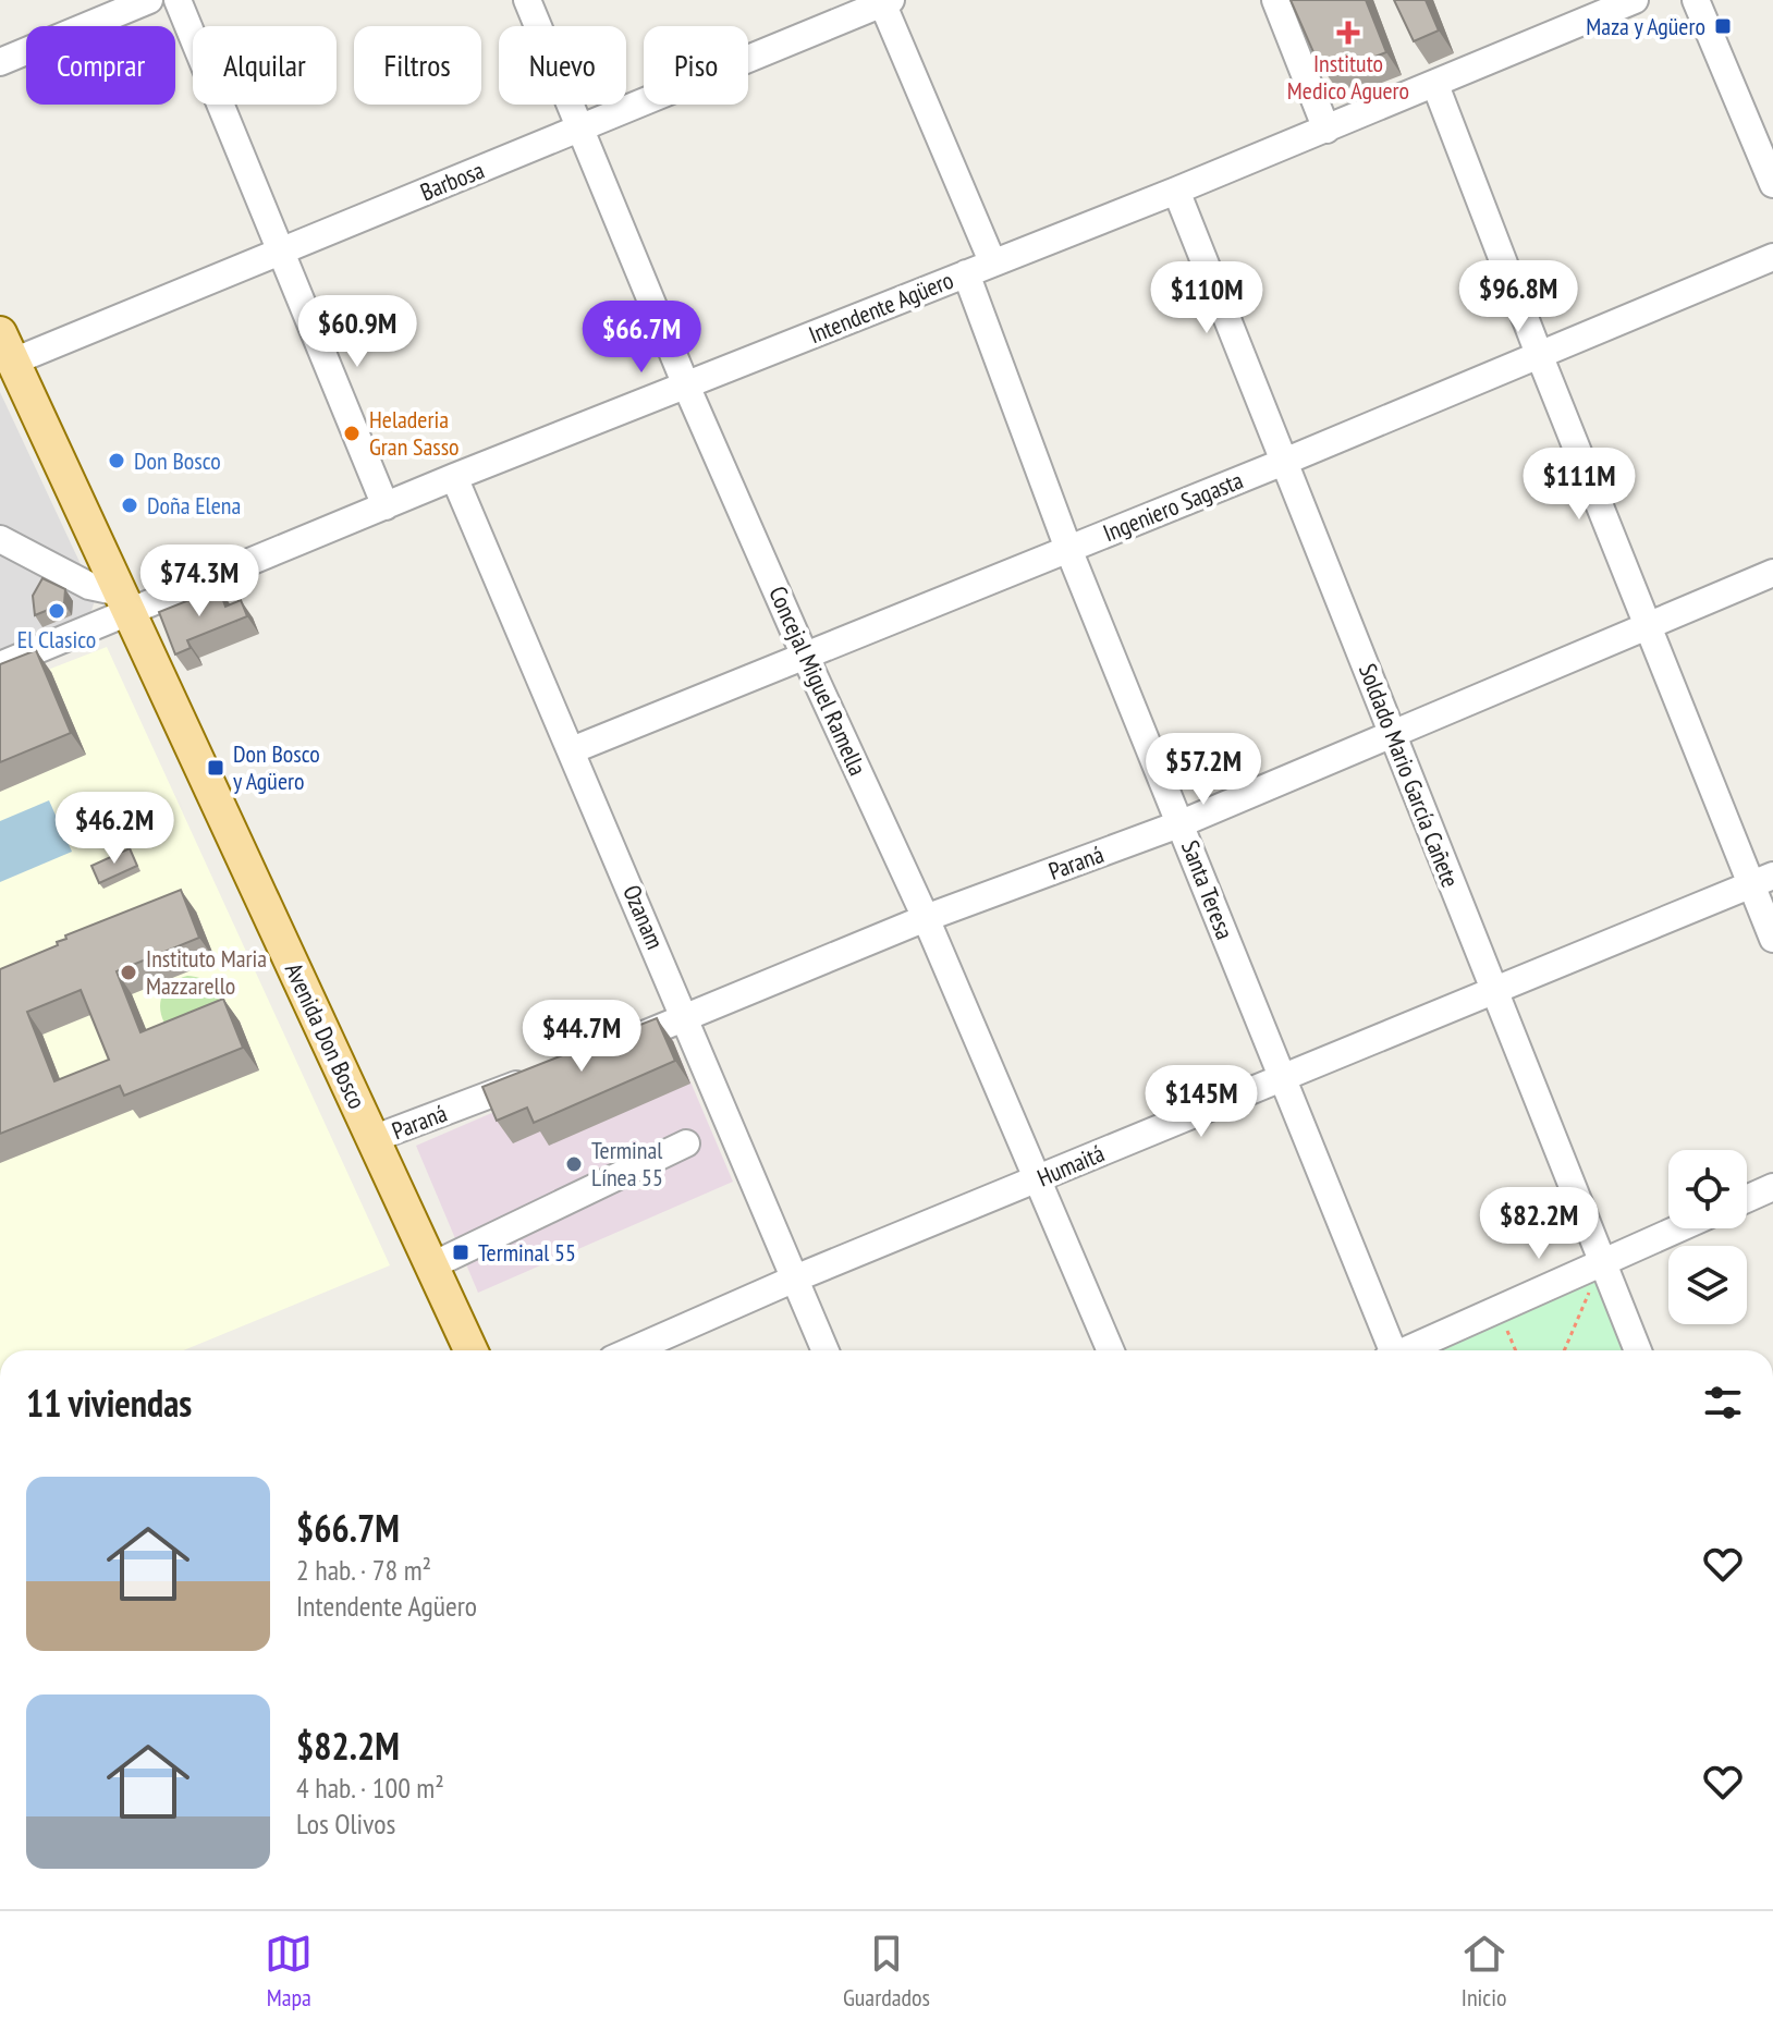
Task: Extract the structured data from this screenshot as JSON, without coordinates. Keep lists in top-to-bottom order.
{
  "streets": {
    "main road": ["Avenida Don Bosco"],
    "street": [
      "Barbosa",
      "Intendente Agüero",
      "Ingeniero Sagasta",
      "Concejal Miguel Ramella",
      "Soldado Mario García Cañete",
      "Paraná",
      "Santa Teresa",
      "Ozanam",
      "Humaitá"
    ]
  },
  "crossings": [
    ["Barbosa", "Concejal Miguel Ramella"],
    ["Barbosa", "Avenida Don Bosco"],
    ["Intendente Agüero", "Concejal Miguel Ramella"],
    ["Intendente Agüero", "Soldado Mario García Cañete"],
    ["Intendente Agüero", "Santa Teresa"],
    ["Intendente Agüero", "Ozanam"],
    ["Intendente Agüero", "Avenida Don Bosco"],
    ["Ingeniero Sagasta", "Concejal Miguel Ramella"],
    ["Ingeniero Sagasta", "Soldado Mario García Cañete"],
    ["Ingeniero Sagasta", "Santa Teresa"],
    ["Ingeniero Sagasta", "Ozanam"],
    ["Concejal Miguel Ramella", "Paraná"],
    ["Concejal Miguel Ramella", "Humaitá"],
    ["Soldado Mario García Cañete", "Paraná"],
    ["Soldado Mario García Cañete", "Humaitá"],
    ["Paraná", "Santa Teresa"],
    ["Paraná", "Ozanam"],
    ["Paraná", "Avenida Don Bosco"],
    ["Santa Teresa", "Humaitá"],
    ["Ozanam", "Humaitá"]
  ],
  "places": {
    "transit": ["Maza y Agüero", "Don Bosco y Agüero", "Terminal 55"],
    "health": ["Instituto Medico Aguero"],
    "other": [
      "Heladeria Gran Sasso",
      "Don Bosco",
      "Doña Elena",
      "El Clasico",
      "Instituto Maria Mazzarello",
      "Terminal Línea 55"
    ]
  },
  "page": {
    "chip": [
      "Comprar",
      "Alquilar",
      "Filtros",
      "Nuevo",
      "Piso"
    ],
    "price": [
      "$96.8M",
      "$110M",
      "$60.9M",
      "$66.7M",
      "$111M",
      "$74.3M",
      "$57.2M",
      "$46.2M",
      "$44.7M",
      "$145M",
      "$82.2M"
    ],
    "heading": "11 viviendas",
    "list": [
      {
        "name": "$66.7M",
        "note": "2 hab. · 78 m² · Intendente Agüero"
      },
      {
        "name": "$82.2M",
        "note": "4 hab. · 100 m² · Los Olivos"
      }
    ],
    "tabs": ["Mapa", "Guardados", "Inicio"]
  }
}
